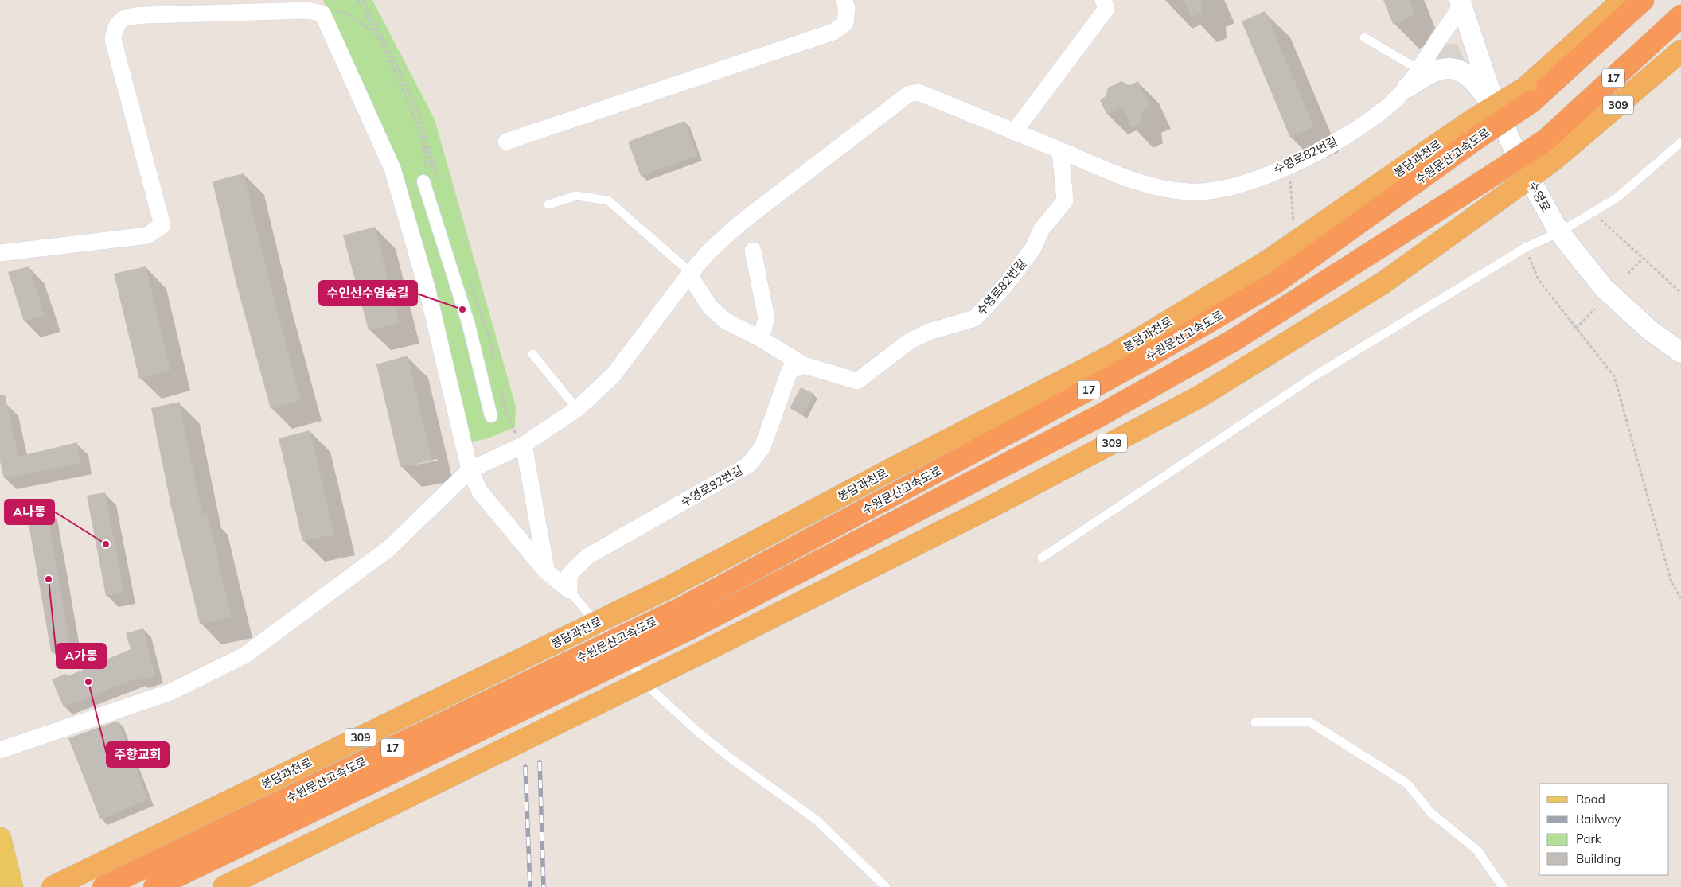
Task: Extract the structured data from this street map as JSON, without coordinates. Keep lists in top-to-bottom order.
{
  "streets": {
    "highway": [
      "17",
      "309",
      "수원문산고속도로",
      "봉담과천로"
    ],
    "street": ["수영로82번길", "수영로"]
  },
  "crossings": [
    ["309", "수원문산고속도로"],
    ["수영로82번길", "수영로"],
    ["수원문산고속도로", "봉담과천로"]
  ],
  "places": [
    "수인선수영숲길",
    "A나동",
    "A가동",
    "주향교회"
  ],
  "legend": [
    "Road",
    "Railway",
    "Park",
    "Building"
  ]
}
